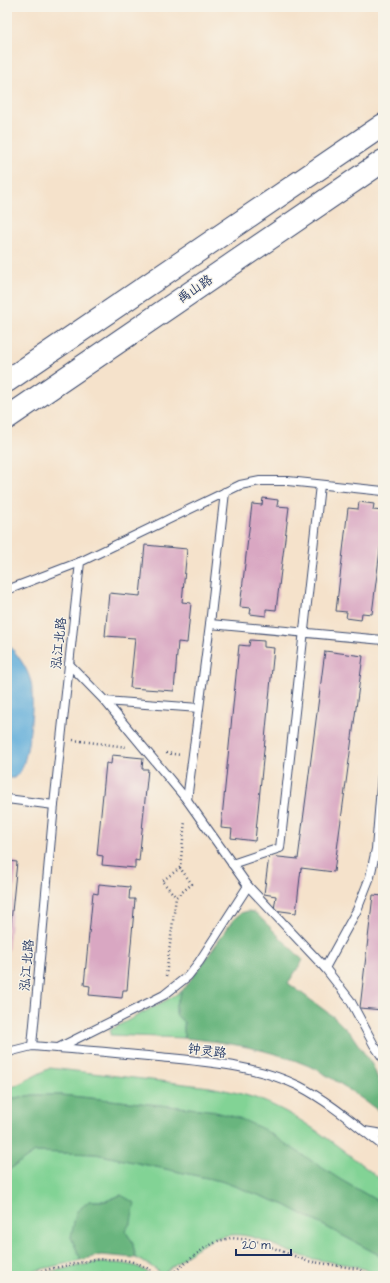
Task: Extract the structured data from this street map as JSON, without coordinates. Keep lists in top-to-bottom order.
{
  "streets": {
    "main road": ["禹山路"],
    "lane": ["泓江北路", "钟灵路"]
  },
  "crossings": [
    ["泓江北路", "钟灵路"]
  ],
  "scale_bar": "20 m"
}
